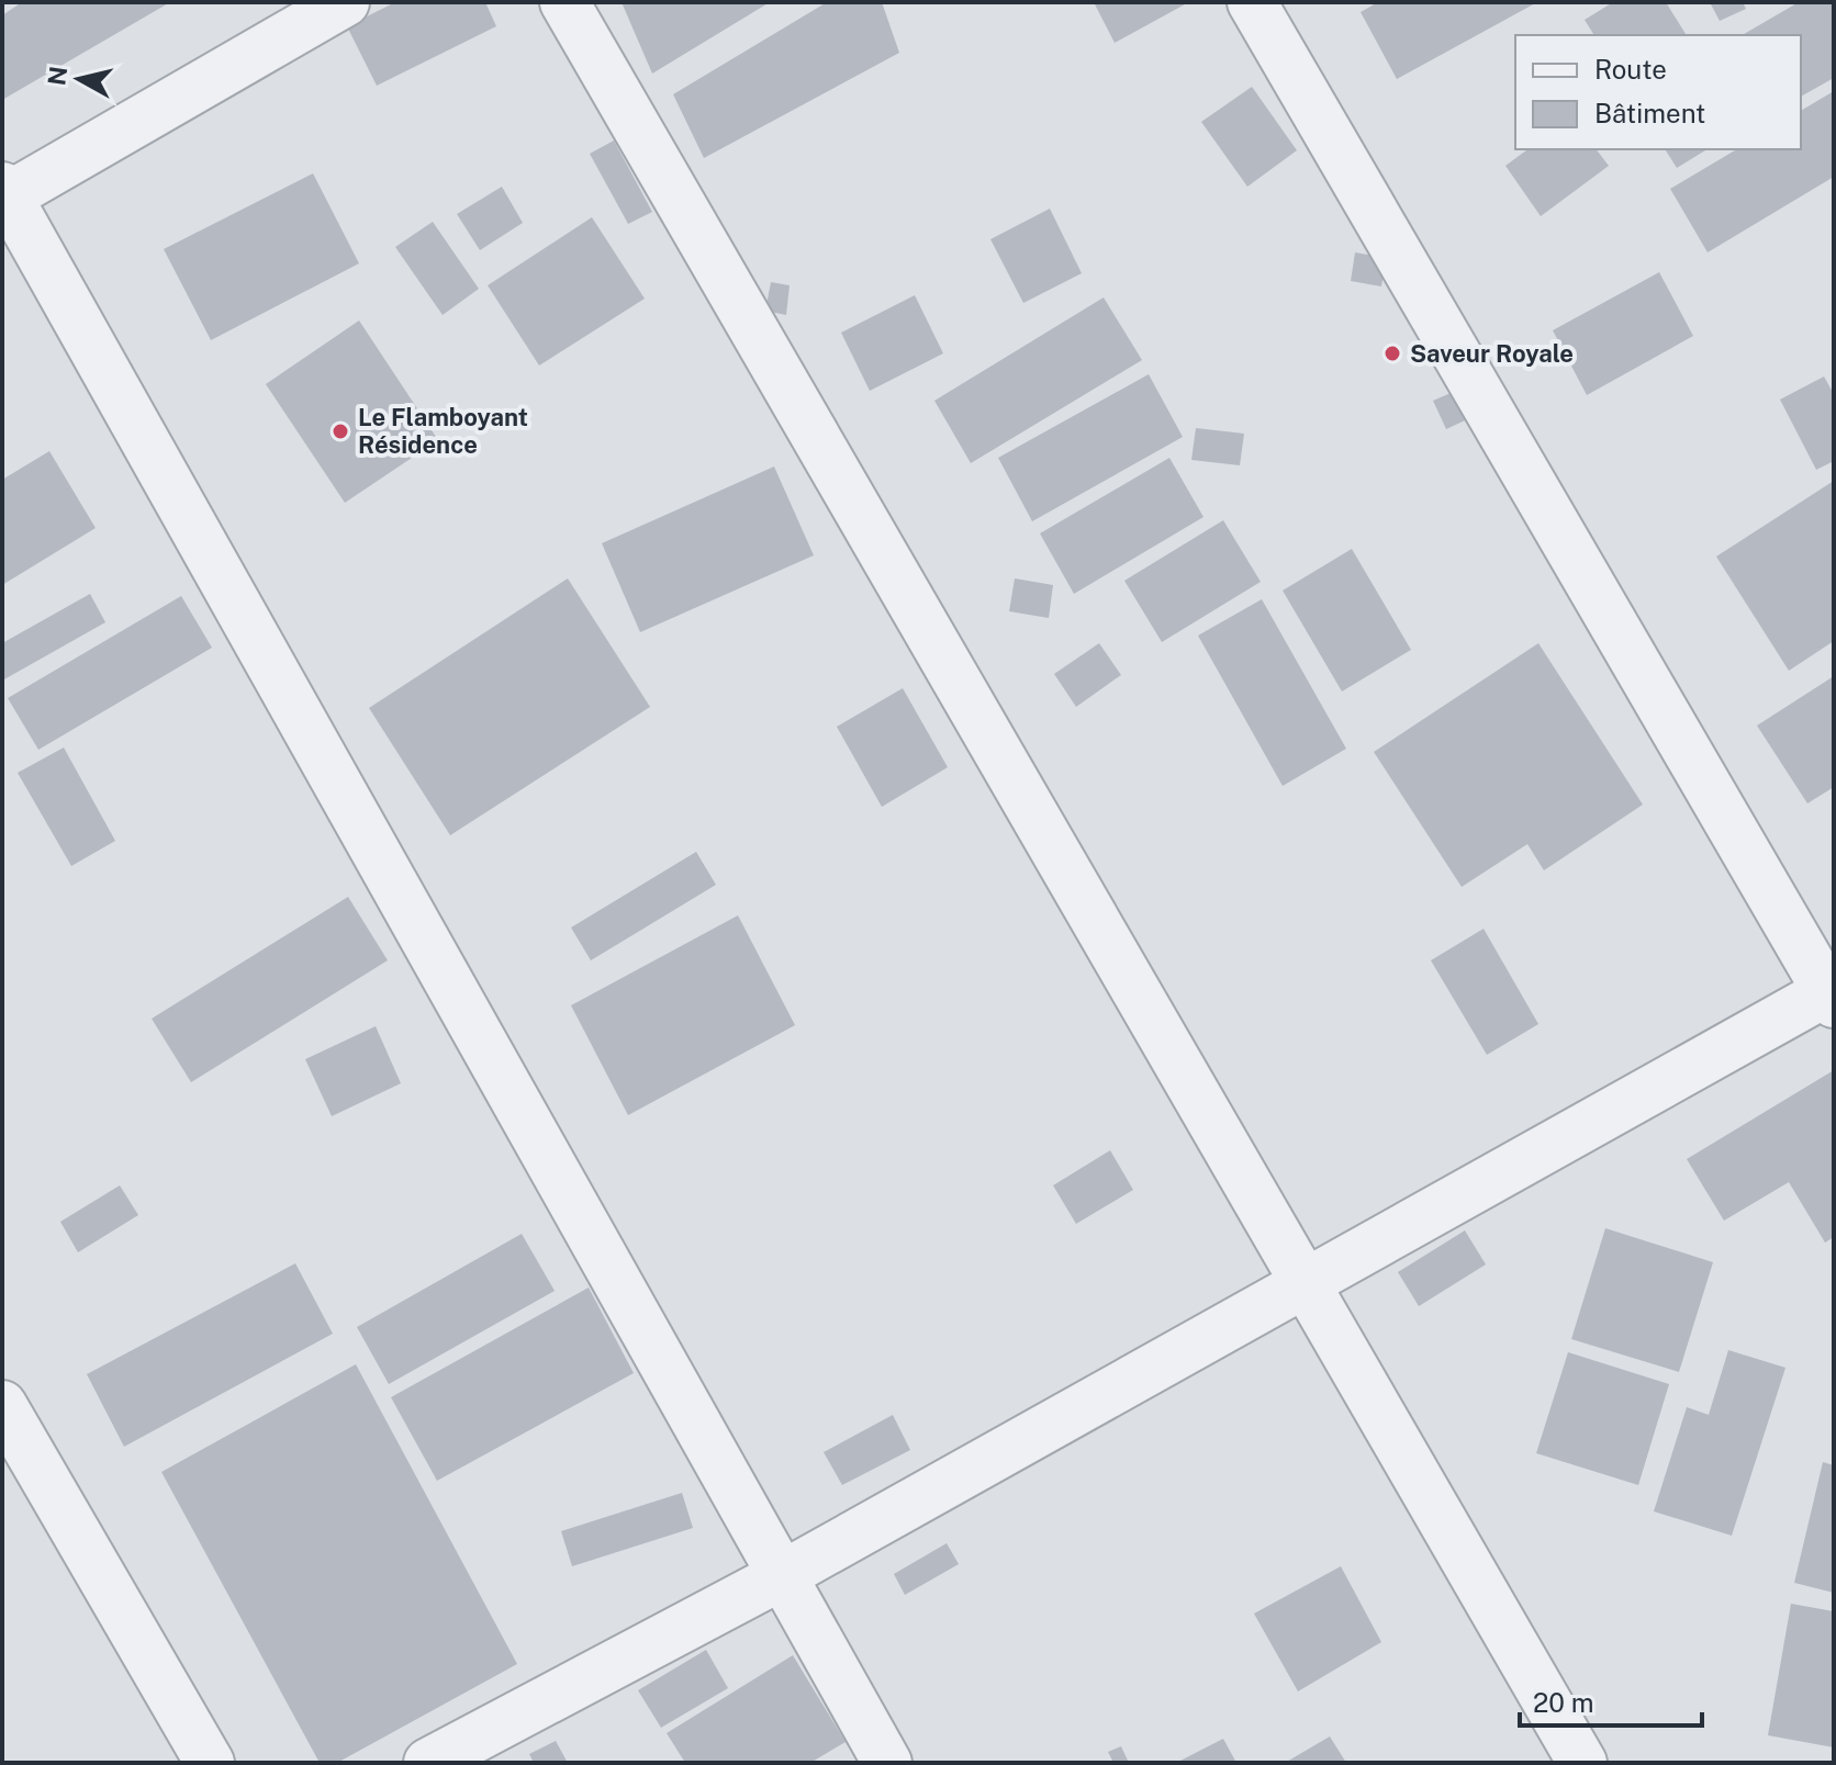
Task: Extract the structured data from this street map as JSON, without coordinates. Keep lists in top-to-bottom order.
{
  "places": ["Saveur Royale", "Le Flamboyant Résidence"],
  "legend": ["Route", "Bâtiment"],
  "scale_bar": "20 m",
  "north": "left"
}
